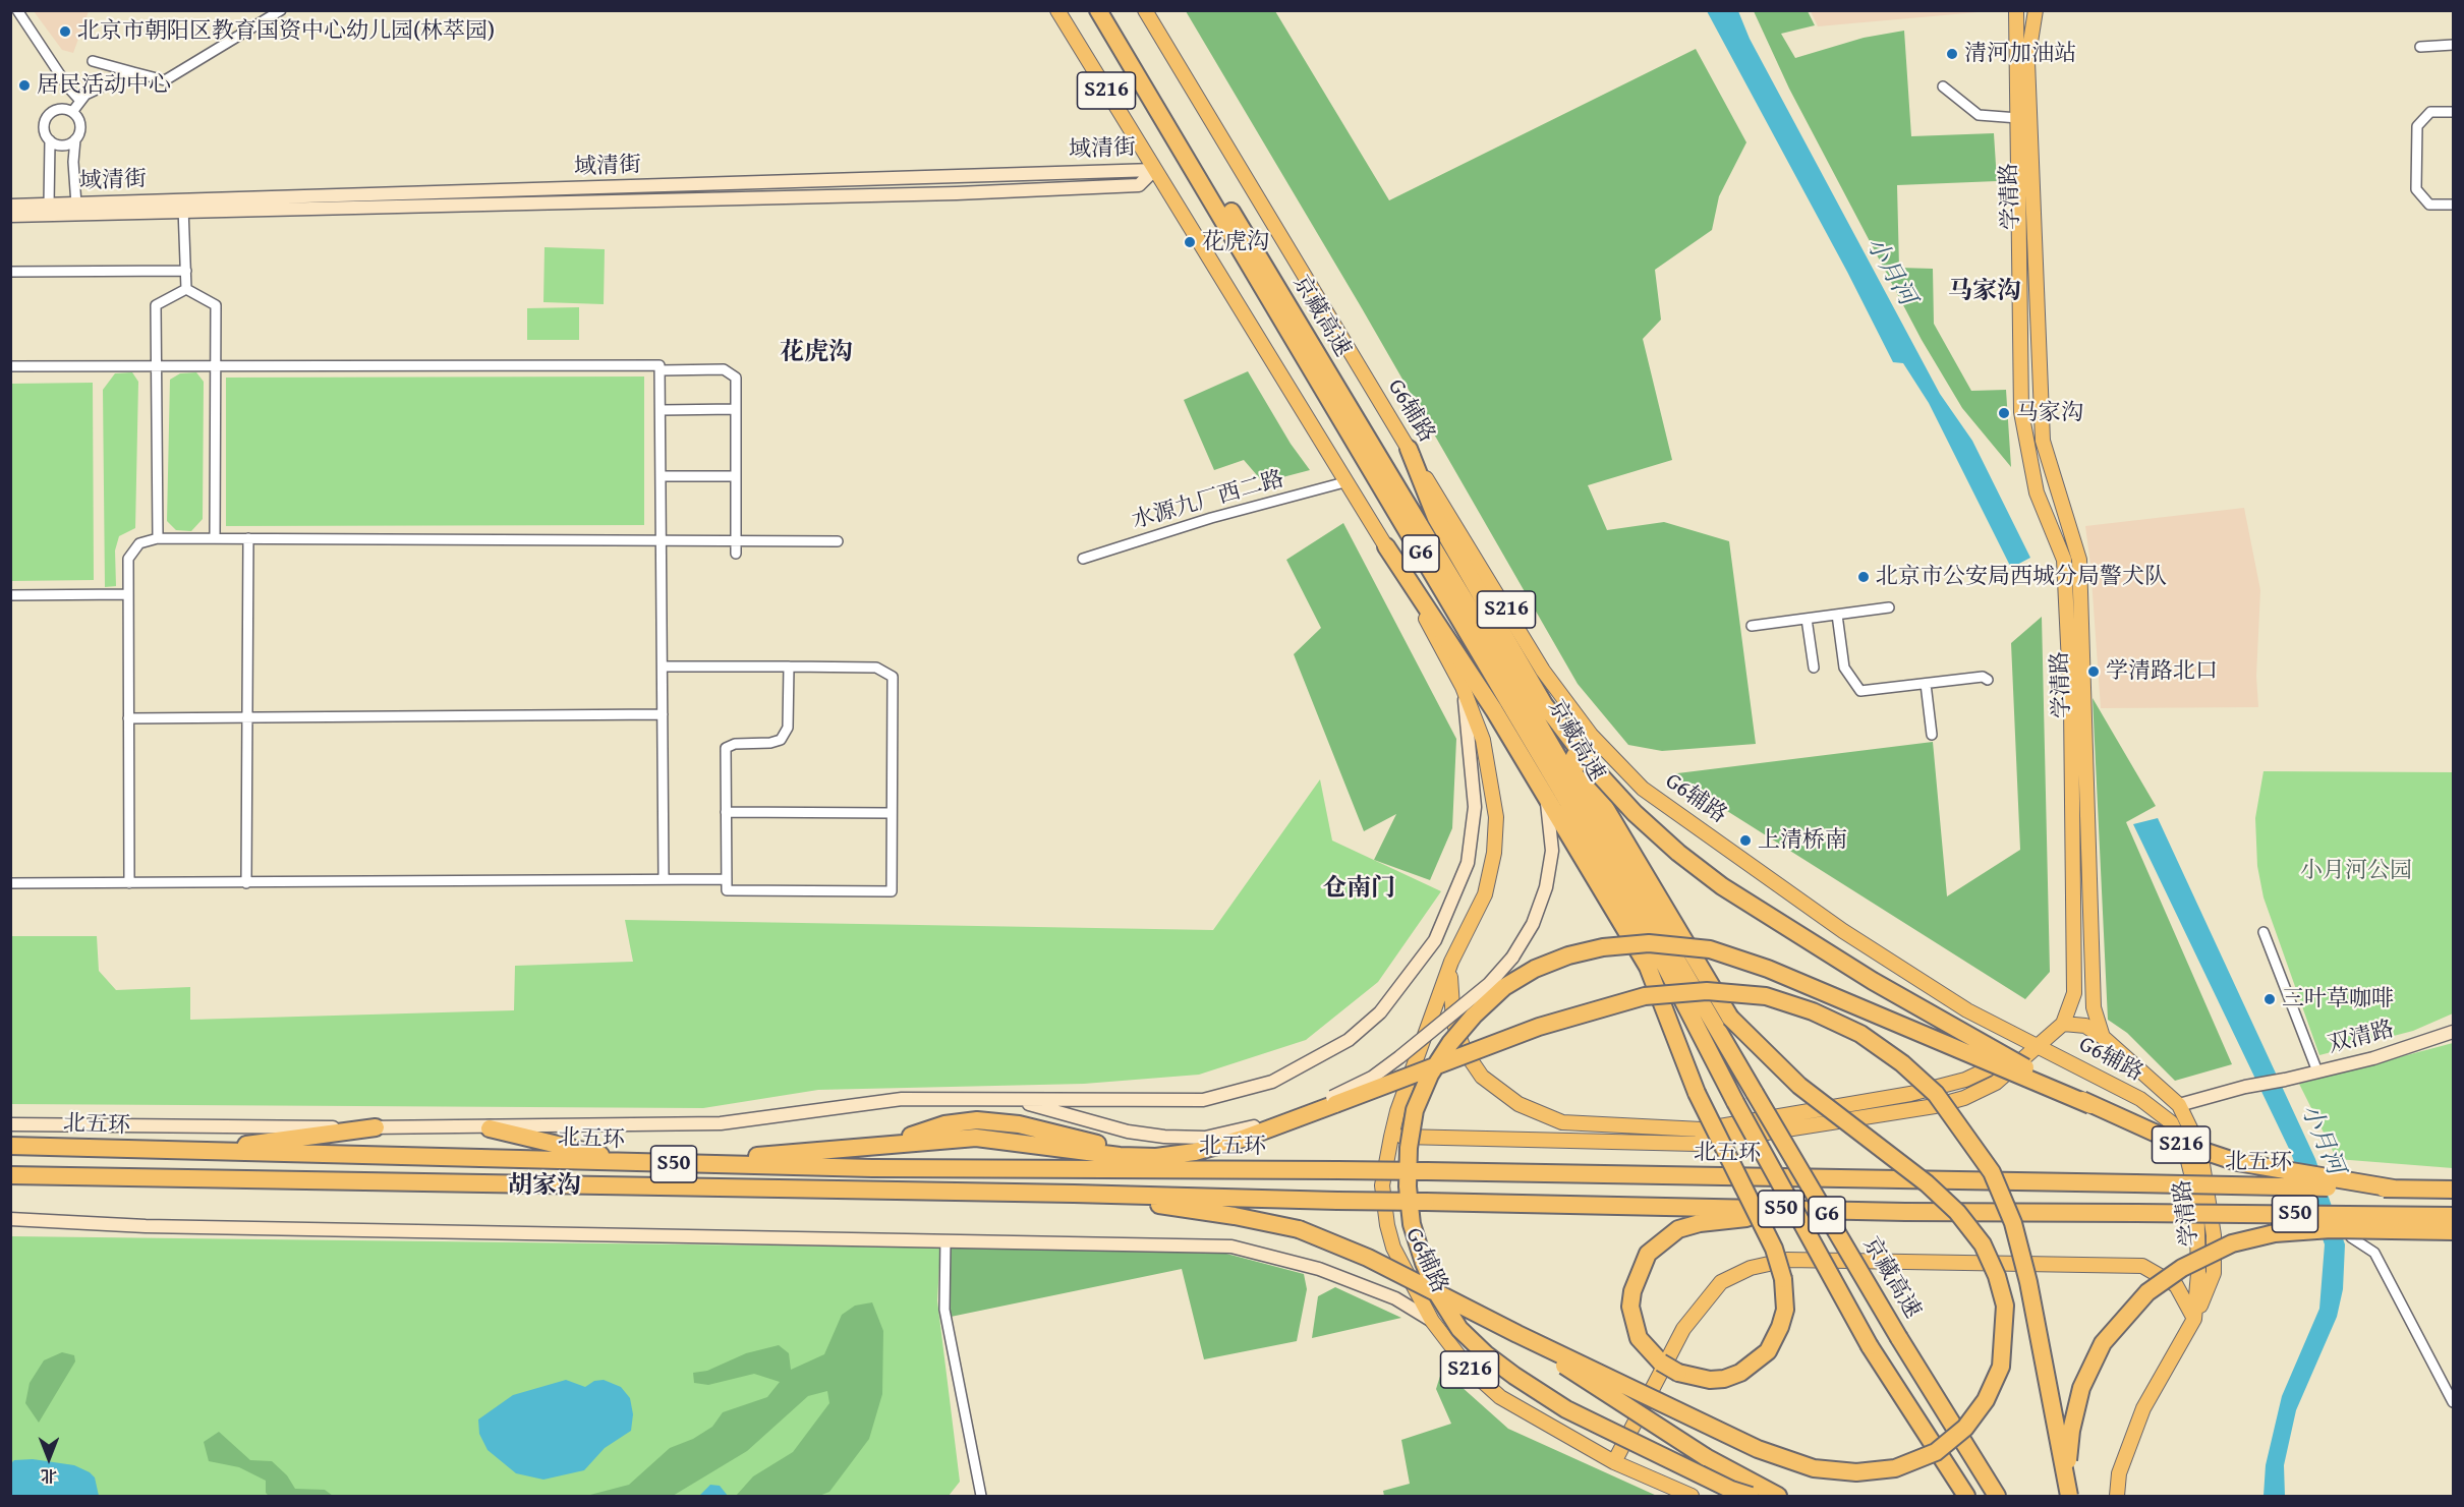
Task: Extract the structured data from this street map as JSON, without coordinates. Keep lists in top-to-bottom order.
{
  "streets": {
    "highway": [
      "京藏高速",
      "G6",
      "北五环",
      "S50"
    ],
    "main road": ["S216", "学清路", "G6辅路"],
    "street": ["域清街", "水源九厂西二路", "双清路"]
  },
  "crossings": [
    ["域清街", "G6辅路"],
    ["学清路", "G6辅路"],
    ["学清路", "双清路"],
    ["G6辅路", "水源九厂西二路"]
  ],
  "districts": [
    "马家沟",
    "花虎沟",
    "仓南门",
    "胡家沟"
  ],
  "water": ["小月河"],
  "parks": ["小月河公园"],
  "places": [
    "北京市朝阳区教育国资中心幼儿园(林萃园)",
    "清河加油站",
    "居民活动中心",
    "花虎沟",
    "马家沟",
    "北京市公安局西城分局警犬队",
    "学清路北口",
    "上清桥南",
    "三叶草咖啡"
  ],
  "north": "bottom"
}
